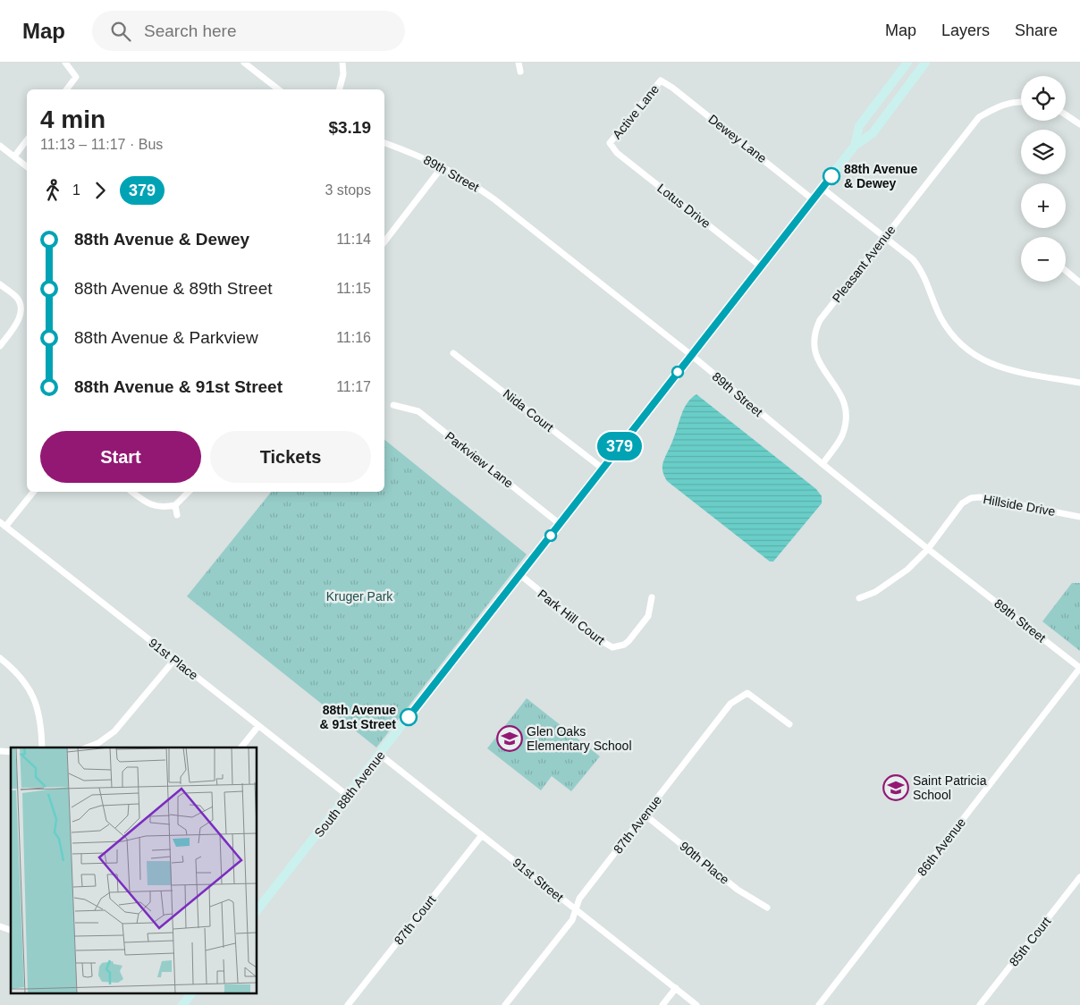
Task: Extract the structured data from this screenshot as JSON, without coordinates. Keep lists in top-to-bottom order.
{
  "streets": {
    "street": [
      "Active Lane",
      "Dewey Lane",
      "89th Street",
      "Lotus Drive",
      "Pleasant Avenue",
      "Nida Court",
      "Parkview Lane",
      "Hillside Drive",
      "Park Hill Court",
      "91st Place",
      "South 88th Avenue",
      "87th Avenue",
      "86th Avenue",
      "90th Place",
      "91st Street",
      "87th Court",
      "85th Court"
    ]
  },
  "crossings": [
    ["Active Lane", "Dewey Lane"],
    ["Active Lane", "Lotus Drive"],
    ["Dewey Lane", "South 88th Avenue"],
    ["89th Street", "Pleasant Avenue"],
    ["89th Street", "Hillside Drive"],
    ["89th Street", "South 88th Avenue"],
    ["89th Street", "86th Avenue"],
    ["Lotus Drive", "South 88th Avenue"],
    ["Nida Court", "South 88th Avenue"],
    ["Parkview Lane", "South 88th Avenue"],
    ["Park Hill Court", "South 88th Avenue"],
    ["91st Place", "South 88th Avenue"],
    ["South 88th Avenue", "91st Street"],
    ["87th Avenue", "90th Place"],
    ["87th Avenue", "91st Street"],
    ["91st Street", "87th Court"]
  ],
  "parks": ["Kruger Park"],
  "places": {
    "other": ["88th Avenue & Dewey", "88th Avenue & 91st Street"],
    "school or university": ["Glen Oaks Elementary School", "Saint Patricia School"]
  },
  "lines": ["bus line 379"],
  "page": {
    "header": "Map",
    "search": "Search here",
    "nav": ["Map", "Layers", "Share"],
    "on_map": "379",
    "map_buttons": ["+", "−"],
    "heading": ["4 min", "11:13 – 11:17 · Bus", "$3.19"],
    "legs": ["1", "379", "3 stops"],
    "list": [
      {
        "name": "88th Avenue & Dewey",
        "value": "11:14"
      },
      {
        "name": "88th Avenue & 89th Street",
        "value": "11:15"
      },
      {
        "name": "88th Avenue & Parkview",
        "value": "11:16"
      },
      {
        "name": "88th Avenue & 91st Street",
        "value": "11:17"
      }
    ],
    "buttons": ["Start", "Tickets"]
  }
}
